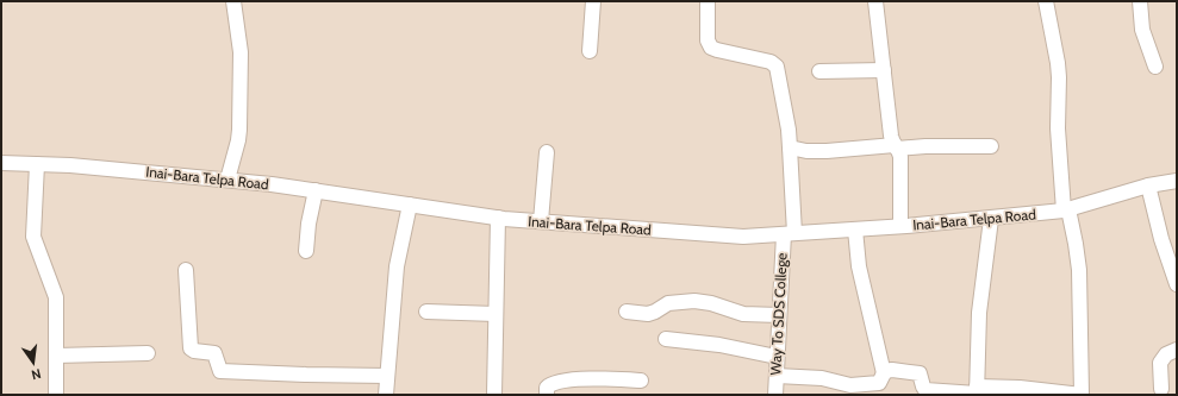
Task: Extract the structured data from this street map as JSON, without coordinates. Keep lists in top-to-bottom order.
{
  "streets": {
    "street": ["Inai-Bara Telpa Road", "Way To SDS College"]
  },
  "crossings": [
    ["Inai-Bara Telpa Road", "Way To SDS College"]
  ],
  "north": "bottom"
}
